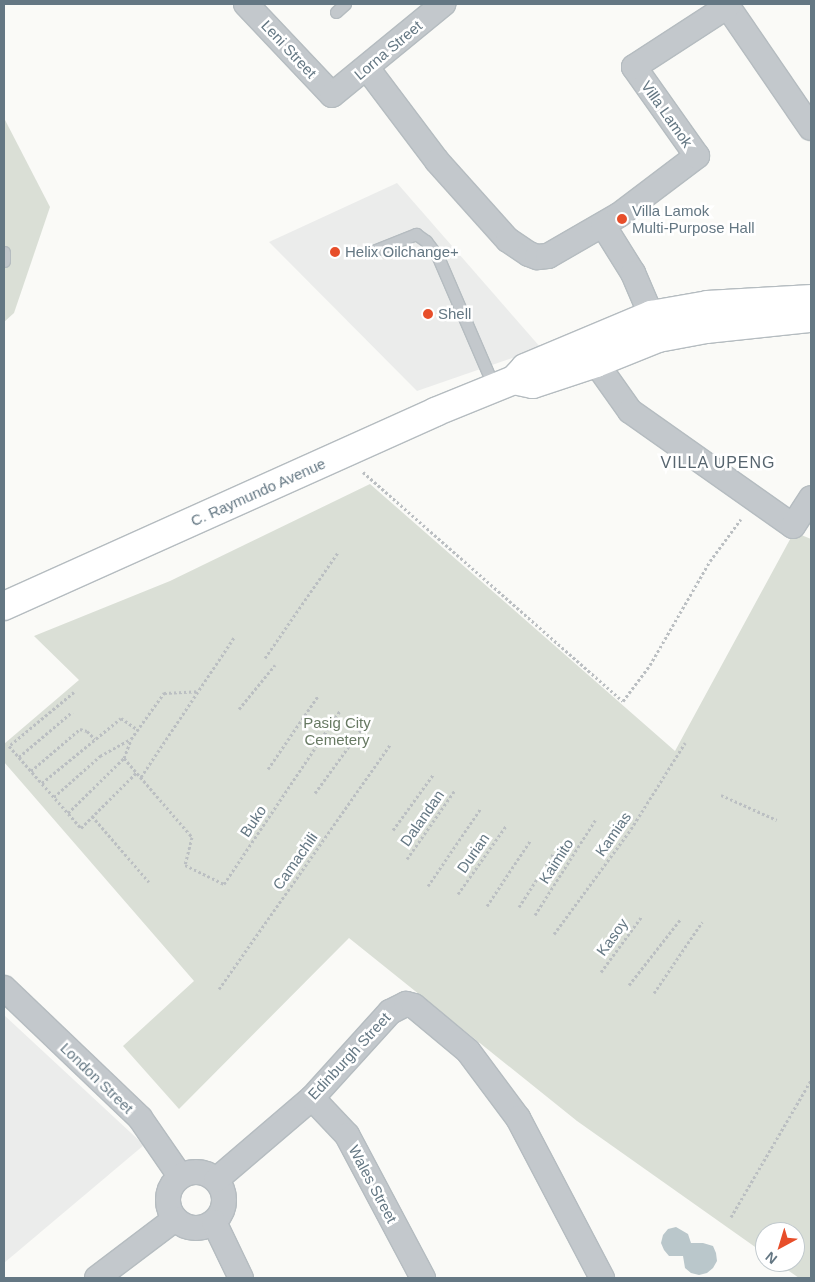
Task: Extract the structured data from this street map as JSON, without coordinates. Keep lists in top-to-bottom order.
{
  "streets": {
    "main road": ["C. Raymundo Avenue"],
    "street": [
      "Leni Street",
      "Lorna Street",
      "Villa Lamok",
      "Edinburgh Street",
      "London Street",
      "Wales Street"
    ],
    "path": [
      "Dalandan",
      "Buko",
      "Kamias",
      "Durian",
      "Camachili",
      "Kaimito",
      "Kasoy"
    ]
  },
  "crossings": [
    ["Leni Street", "Lorna Street"],
    ["Lorna Street", "Villa Lamok"],
    ["Edinburgh Street", "London Street"],
    ["Edinburgh Street", "Wales Street"]
  ],
  "districts": ["VILLA UPENG"],
  "parks": ["Pasig City Cemetery"],
  "places": ["Villa Lamok Multi-Purpose Hall", "Helix Oilchange+", "Shell"],
  "north": "bottom left"
}
